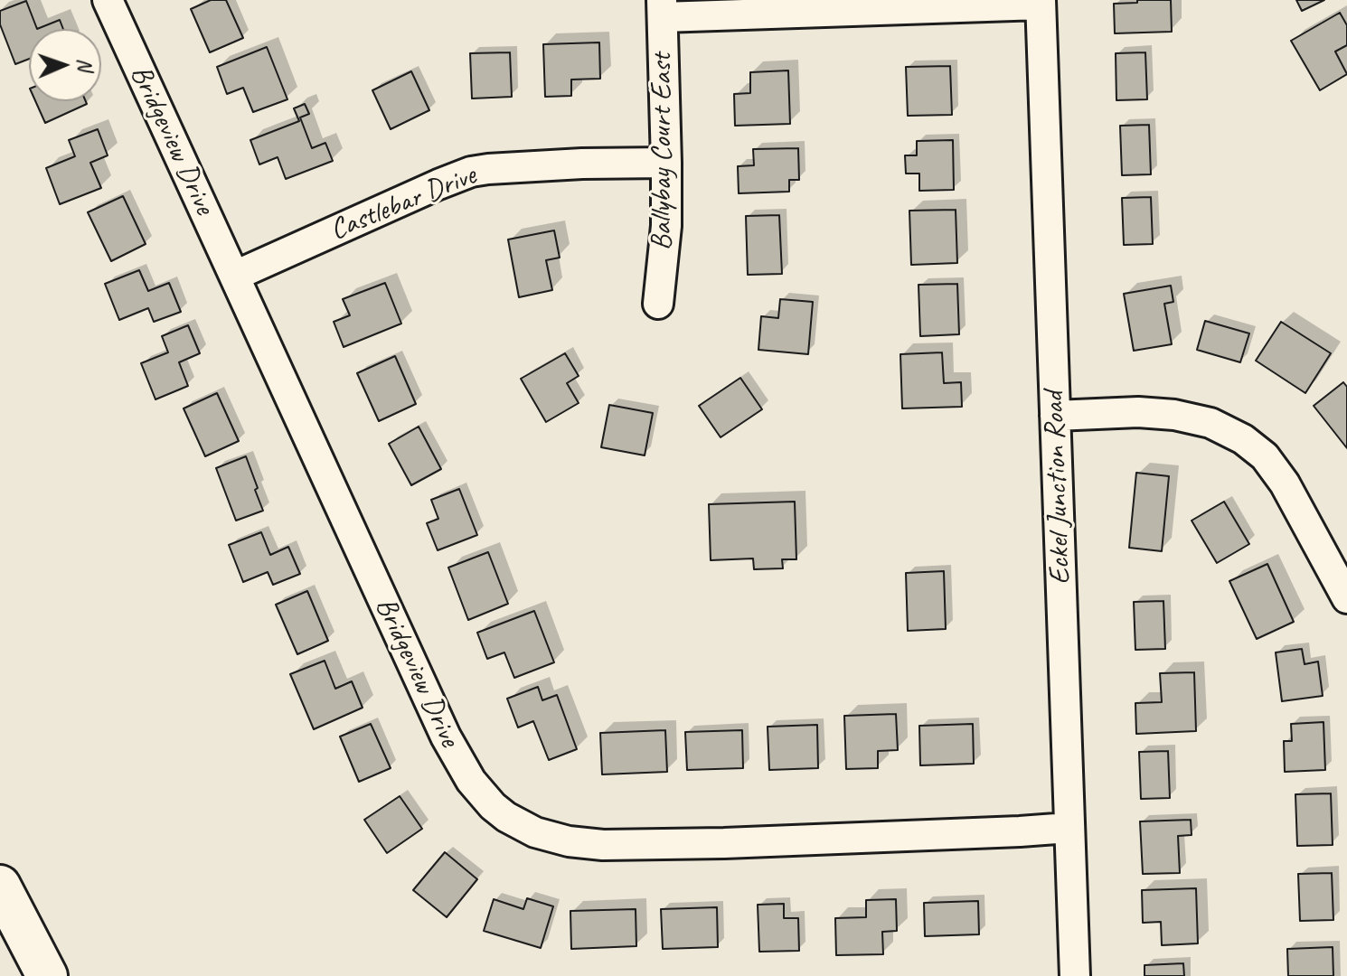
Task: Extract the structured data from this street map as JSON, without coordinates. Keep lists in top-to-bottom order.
{
  "streets": {
    "street": [
      "Bridgeview Drive",
      "Ballybay Court East",
      "Castlebar Drive",
      "Eckel Junction Road"
    ]
  },
  "crossings": [
    ["Bridgeview Drive", "Castlebar Drive"],
    ["Bridgeview Drive", "Eckel Junction Road"],
    ["Ballybay Court East", "Castlebar Drive"]
  ],
  "north": "right"
}
